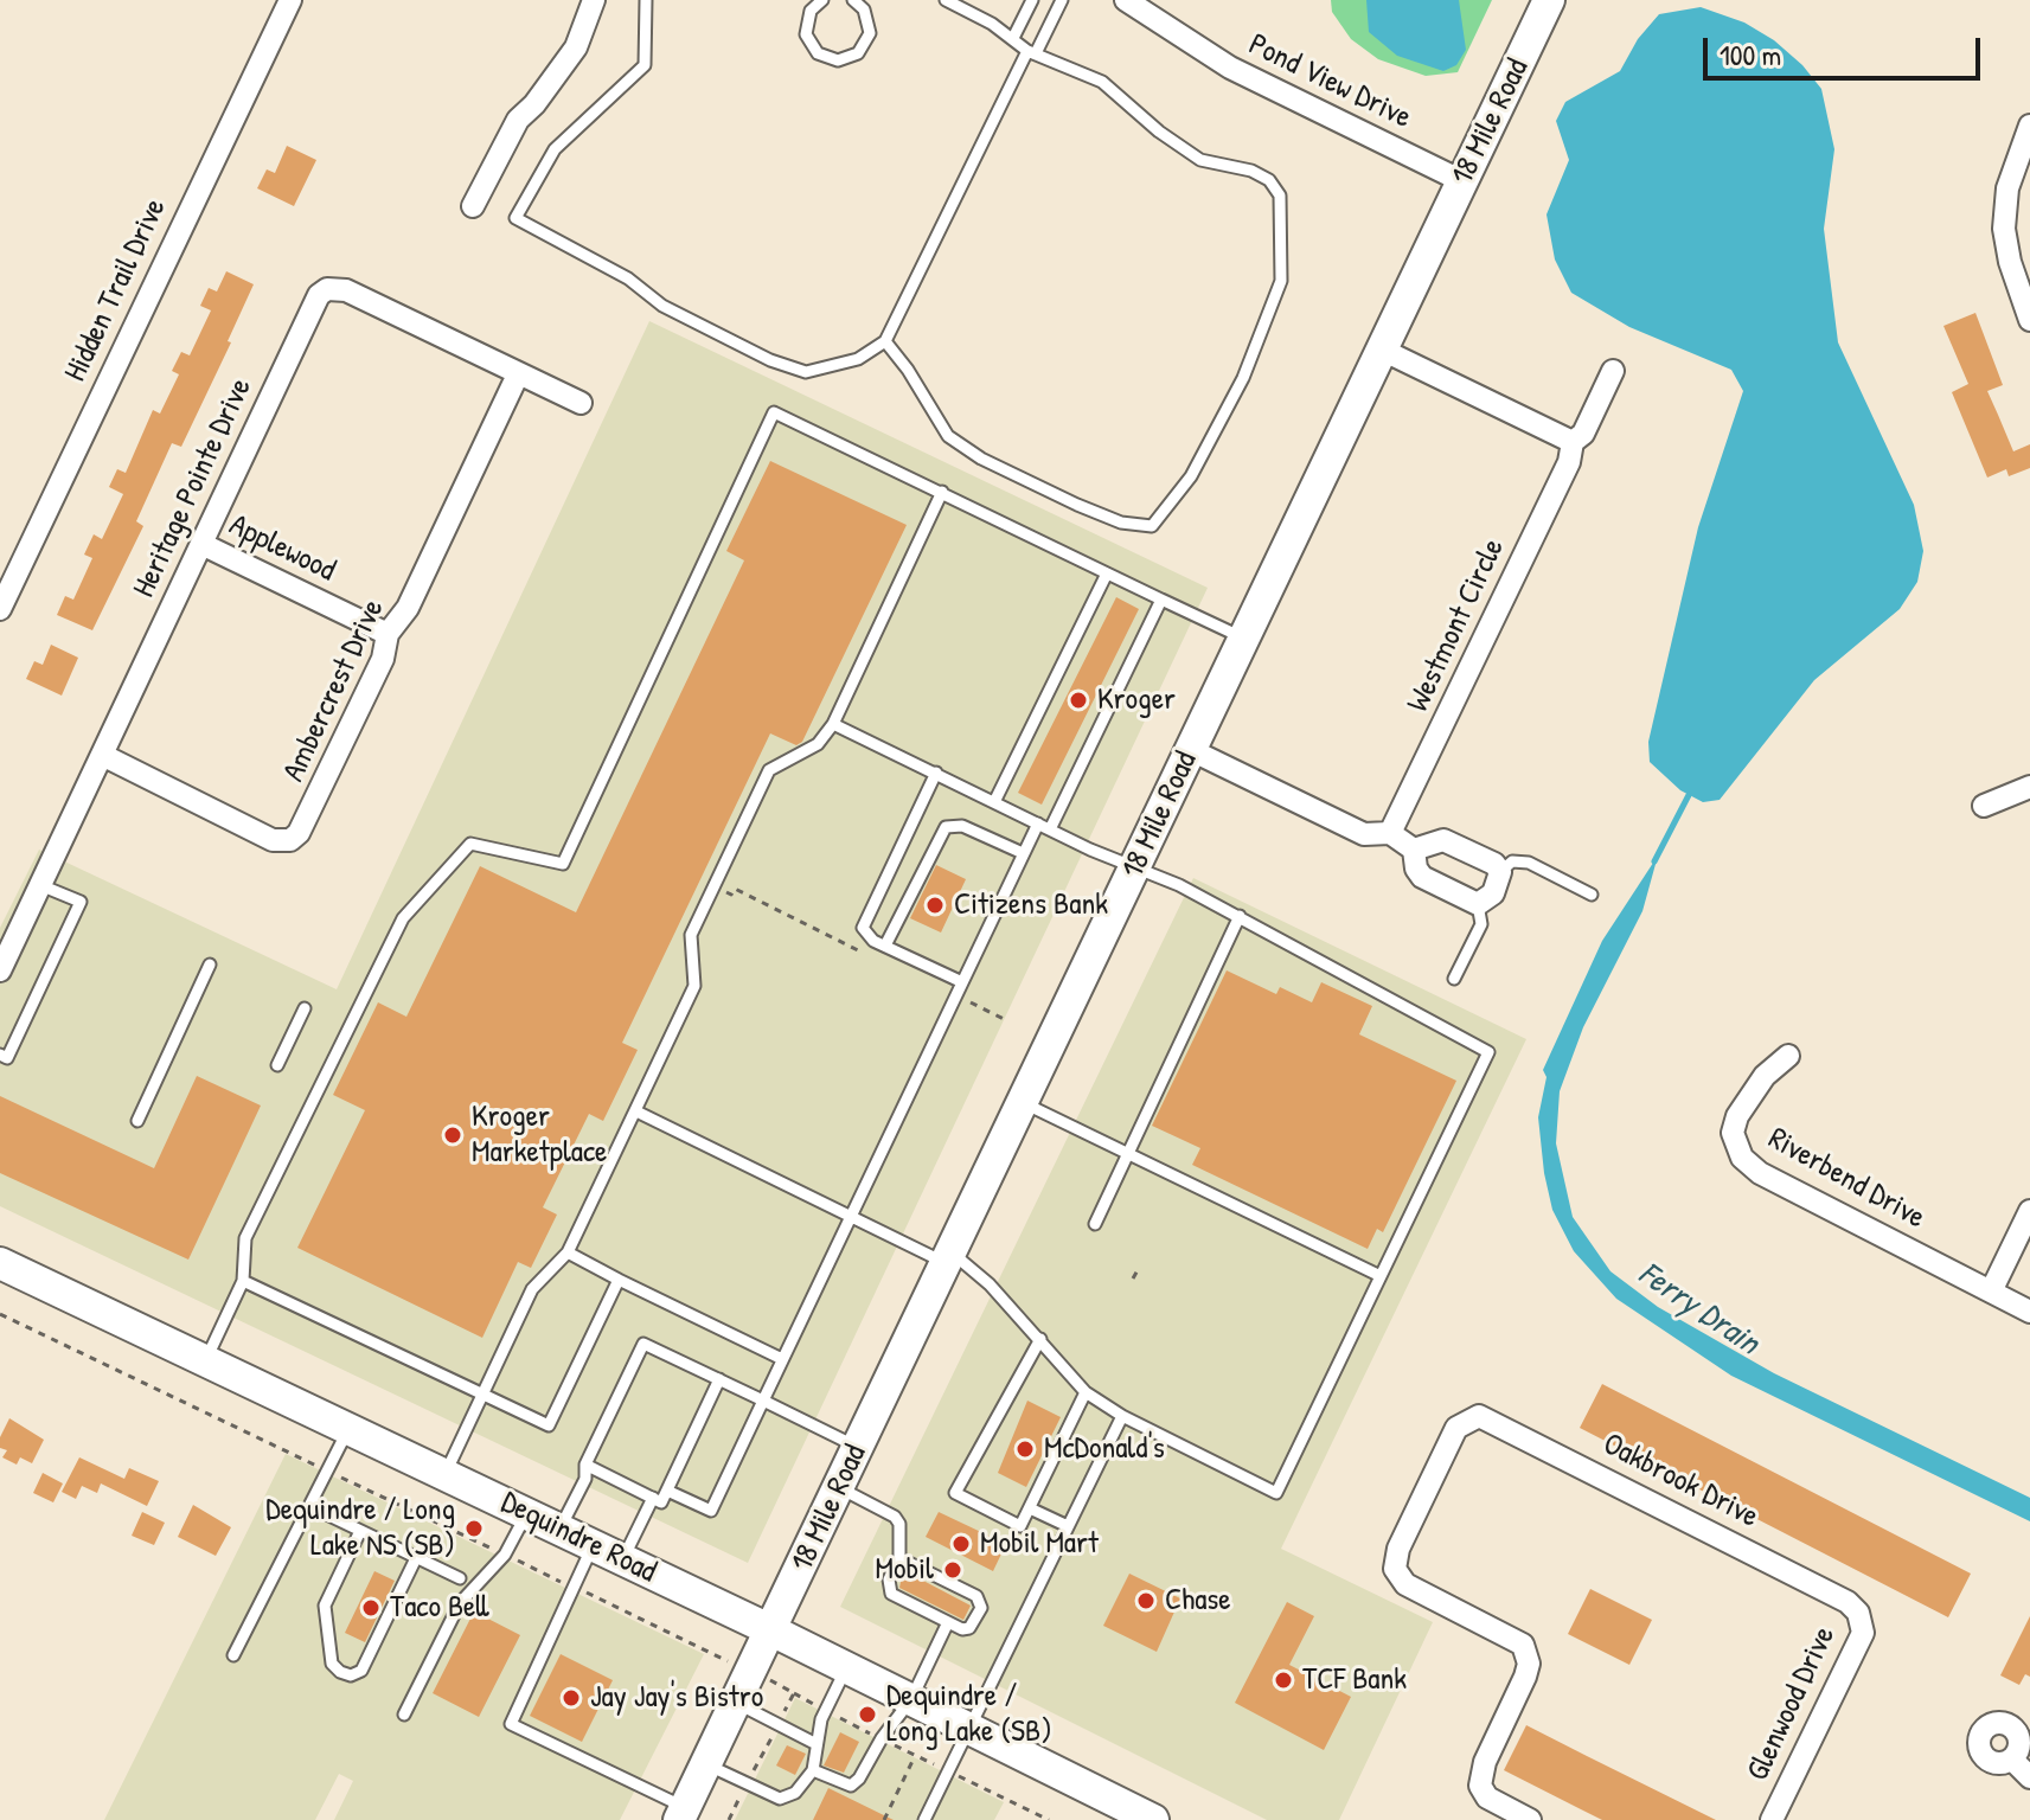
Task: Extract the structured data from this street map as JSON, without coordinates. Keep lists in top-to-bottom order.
{
  "streets": {
    "main road": ["18 Mile Road", "Dequindre Road"],
    "street": [
      "Pond View Drive",
      "Hidden Trail Drive",
      "Heritage Pointe Drive",
      "Applewood",
      "Westmont Circle",
      "Ambercrest Drive",
      "Riverbend Drive",
      "Oakbrook Drive",
      "Glenwood Drive"
    ]
  },
  "crossings": [
    ["Pond View Drive", "18 Mile Road"],
    ["18 Mile Road", "Dequindre Road"],
    ["Heritage Pointe Drive", "Applewood"],
    ["Heritage Pointe Drive", "Ambercrest Drive"],
    ["Applewood", "Ambercrest Drive"],
    ["Oakbrook Drive", "Glenwood Drive"]
  ],
  "water": ["Ferry Drain"],
  "places": [
    "Kroger",
    "Citizens Bank",
    "Kroger Marketplace",
    "McDonald's",
    "Dequindre / Long Lake NS (SB)",
    "Mobil Mart",
    "Mobil",
    "Chase",
    "Taco Bell",
    "TCF Bank",
    "Jay Jay's Bistro",
    "Dequindre / Long Lake (SB)"
  ],
  "scale_bar": "100 m"
}
